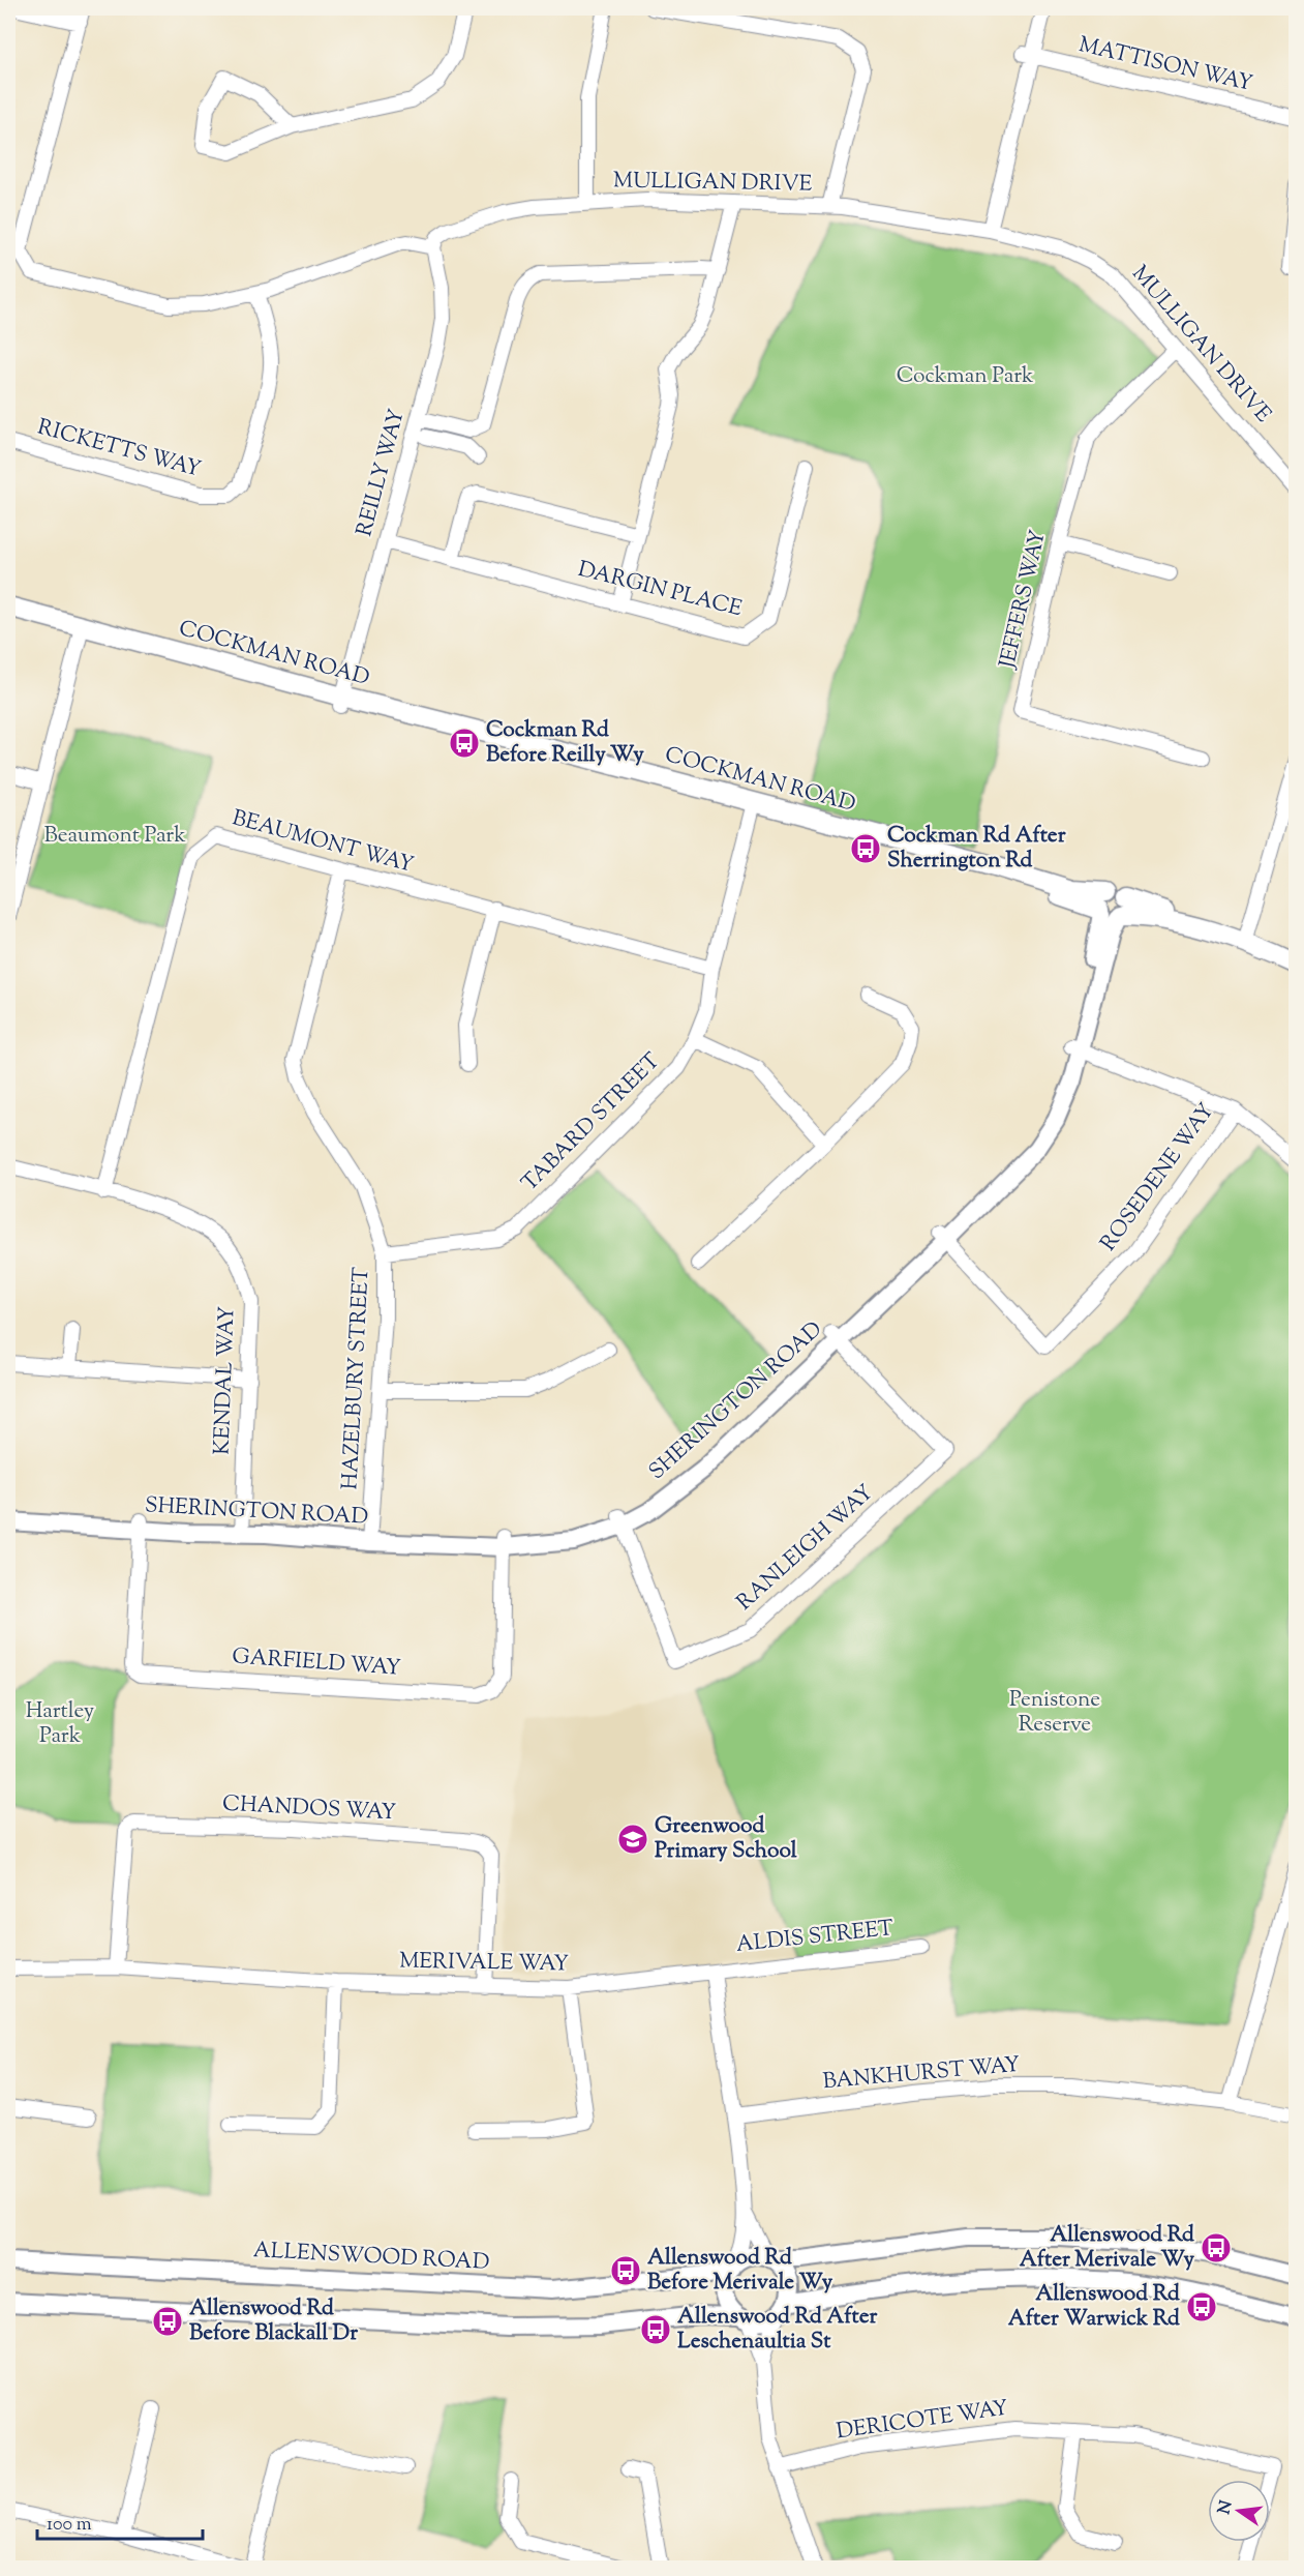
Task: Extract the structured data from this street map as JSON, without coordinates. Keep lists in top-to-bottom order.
{
  "streets": {
    "main road": ["COCKMAN ROAD"],
    "street": [
      "MATTISON WAY",
      "MULLIGAN DRIVE",
      "RICKETTS WAY",
      "REILLY WAY",
      "DARGIN PLACE",
      "JEFFERS WAY",
      "BEAUMONT WAY",
      "TABARD STREET",
      "ROSEDENE WAY",
      "HAZELBURY STREET",
      "KENDAL WAY",
      "SHERINGTON ROAD",
      "RANLEIGH WAY",
      "GARFIELD WAY",
      "CHANDOS WAY",
      "ALDIS STREET",
      "MERIVALE WAY",
      "BANKHURST WAY",
      "ALLENSWOOD ROAD",
      "DERICOTE WAY"
    ]
  },
  "crossings": [
    ["MULLIGAN DRIVE", "REILLY WAY"],
    ["MULLIGAN DRIVE", "JEFFERS WAY"],
    ["REILLY WAY", "DARGIN PLACE"],
    ["REILLY WAY", "COCKMAN ROAD"],
    ["COCKMAN ROAD", "TABARD STREET"],
    ["COCKMAN ROAD", "SHERINGTON ROAD"],
    ["BEAUMONT WAY", "TABARD STREET"],
    ["BEAUMONT WAY", "HAZELBURY STREET"],
    ["BEAUMONT WAY", "KENDAL WAY"],
    ["TABARD STREET", "HAZELBURY STREET"],
    ["ROSEDENE WAY", "SHERINGTON ROAD"],
    ["HAZELBURY STREET", "SHERINGTON ROAD"],
    ["KENDAL WAY", "SHERINGTON ROAD"],
    ["SHERINGTON ROAD", "RANLEIGH WAY"],
    ["SHERINGTON ROAD", "GARFIELD WAY"],
    ["CHANDOS WAY", "MERIVALE WAY"],
    ["ALDIS STREET", "MERIVALE WAY"]
  ],
  "parks": [
    "Cockman Park",
    "Beaumont Park",
    "Penistone Reserve",
    "Hartley Park"
  ],
  "places": {
    "bus stop": [
      "Cockman Rd Before Reilly Wy",
      "Cockman Rd After Sherrington Rd",
      "Allenswood Rd After Merivale Wy",
      "Allenswood Rd Before Merivale Wy",
      "Allenswood Rd After Warwick Rd",
      "Allenswood Rd Before Blackall Dr",
      "Allenswood Rd After Leschenaultia St"
    ],
    "school or university": ["Greenwood Primary School"]
  },
  "scale_bar": "100 m",
  "north": "left"
}
